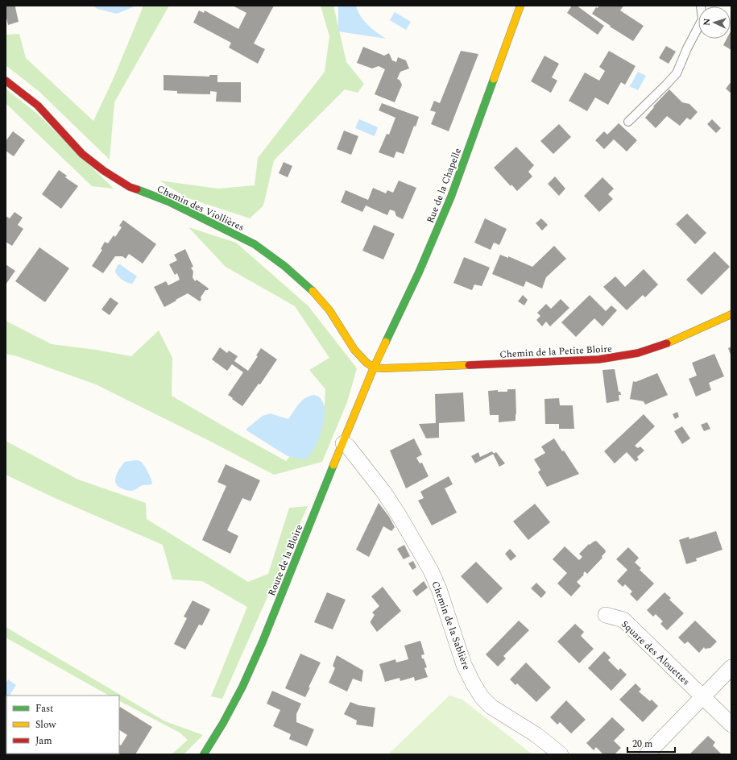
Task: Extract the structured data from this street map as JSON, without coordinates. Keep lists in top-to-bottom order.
{
  "streets": {
    "street": [
      "Rue de la Chapelle",
      "Chemin des Viollières",
      "Chemin de la Petite Bloire",
      "Route de la Bloire",
      "Chemin de la Sablière",
      "Square des Alouettes"
    ]
  },
  "crossings": [
    ["Rue de la Chapelle", "Chemin des Viollières"],
    ["Rue de la Chapelle", "Chemin de la Petite Bloire"],
    ["Rue de la Chapelle", "Route de la Bloire"],
    ["Chemin des Viollières", "Chemin de la Petite Bloire"],
    ["Chemin des Viollières", "Route de la Bloire"],
    ["Chemin de la Petite Bloire", "Route de la Bloire"],
    ["Route de la Bloire", "Chemin de la Sablière"]
  ],
  "legend": ["Fast", "Slow", "Jam"],
  "scale_bar": "20 m",
  "north": "left"
}
